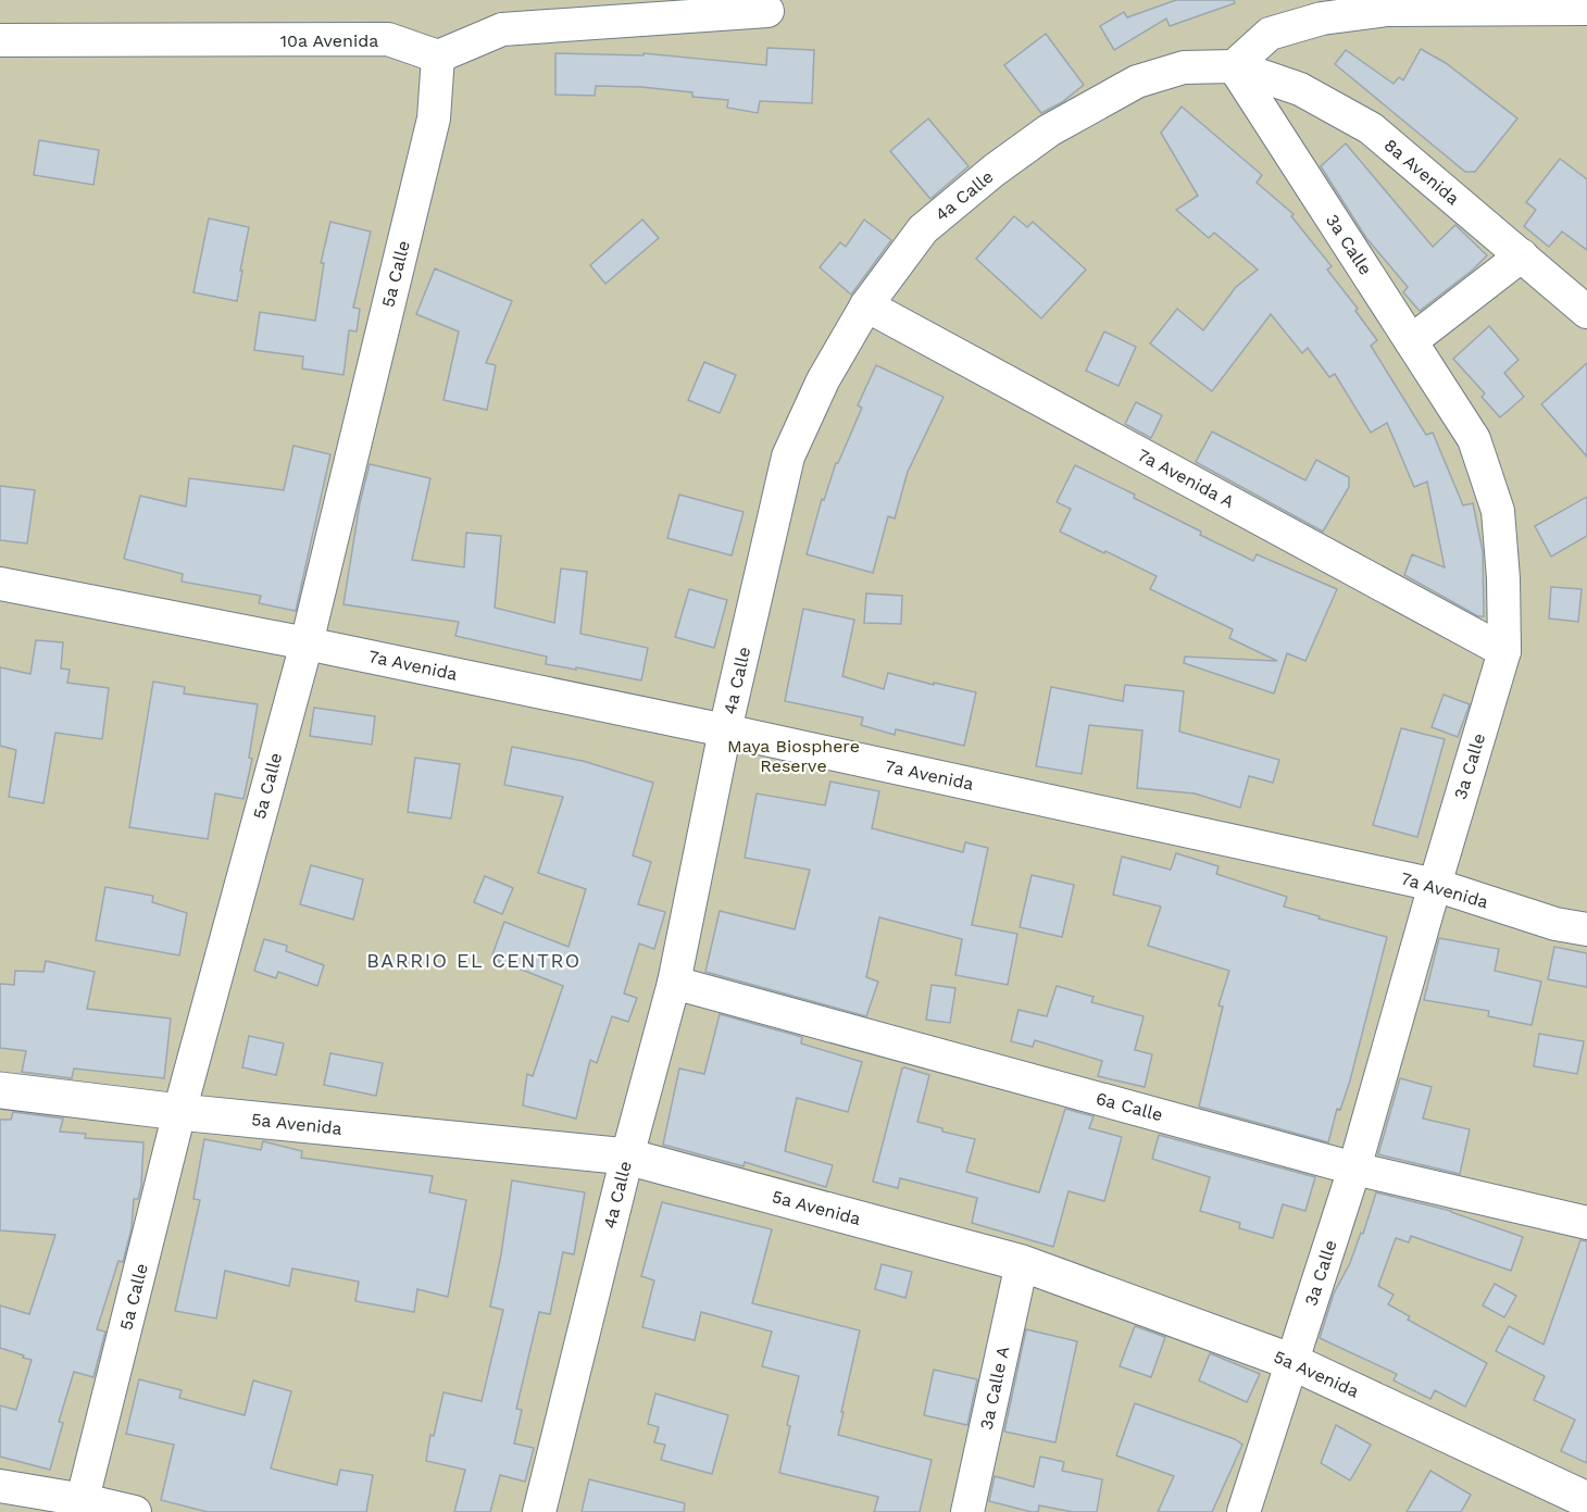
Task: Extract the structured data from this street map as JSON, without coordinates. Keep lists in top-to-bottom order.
{
  "streets": {
    "street": [
      "10a Avenida",
      "8a Avenida",
      "4a Calle",
      "3a Calle",
      "5a Calle",
      "7a Avenida A",
      "7a Avenida",
      "6a Calle",
      "5a Avenida",
      "3a Calle A"
    ]
  },
  "crossings": [
    ["10a Avenida", "5a Calle"],
    ["8a Avenida", "4a Calle"],
    ["8a Avenida", "3a Calle"],
    ["4a Calle", "3a Calle"],
    ["4a Calle", "7a Avenida A"],
    ["4a Calle", "7a Avenida"],
    ["4a Calle", "6a Calle"],
    ["4a Calle", "5a Avenida"],
    ["3a Calle", "7a Avenida A"],
    ["3a Calle", "7a Avenida"],
    ["3a Calle", "6a Calle"],
    ["3a Calle", "5a Avenida"],
    ["5a Calle", "7a Avenida"],
    ["5a Calle", "5a Avenida"],
    ["5a Avenida", "3a Calle A"]
  ],
  "districts": ["BARRIO EL CENTRO"],
  "parks": ["Maya Biosphere Reserve"]
}
